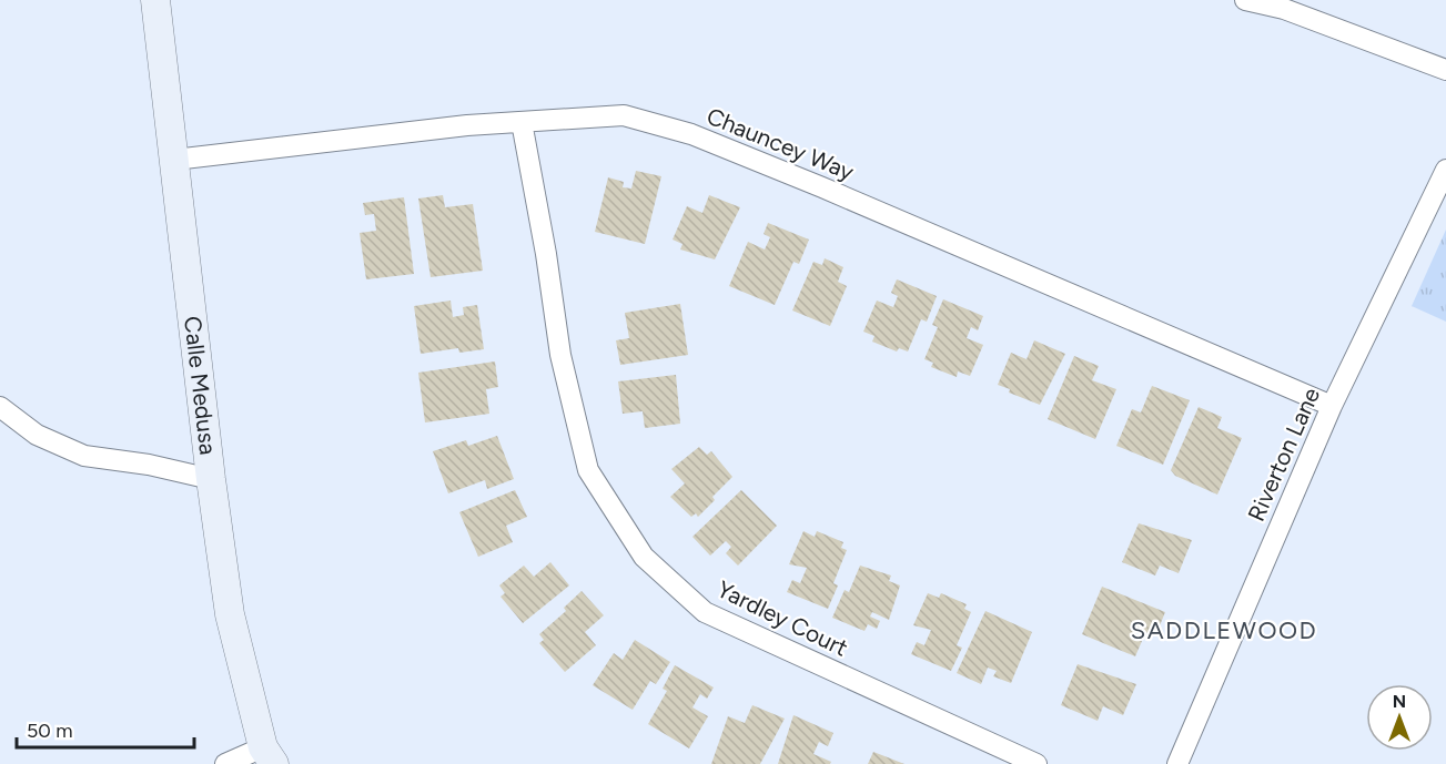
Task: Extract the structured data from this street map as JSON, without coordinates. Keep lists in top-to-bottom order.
{
  "streets": {
    "street": [
      "Chauncey Way",
      "Calle Medusa",
      "Riverton Lane",
      "Yardley Court"
    ]
  },
  "crossings": [
    ["Chauncey Way", "Calle Medusa"],
    ["Chauncey Way", "Riverton Lane"],
    ["Chauncey Way", "Yardley Court"]
  ],
  "districts": ["SADDLEWOOD"],
  "scale_bar": "50 m",
  "north": "top"
}
